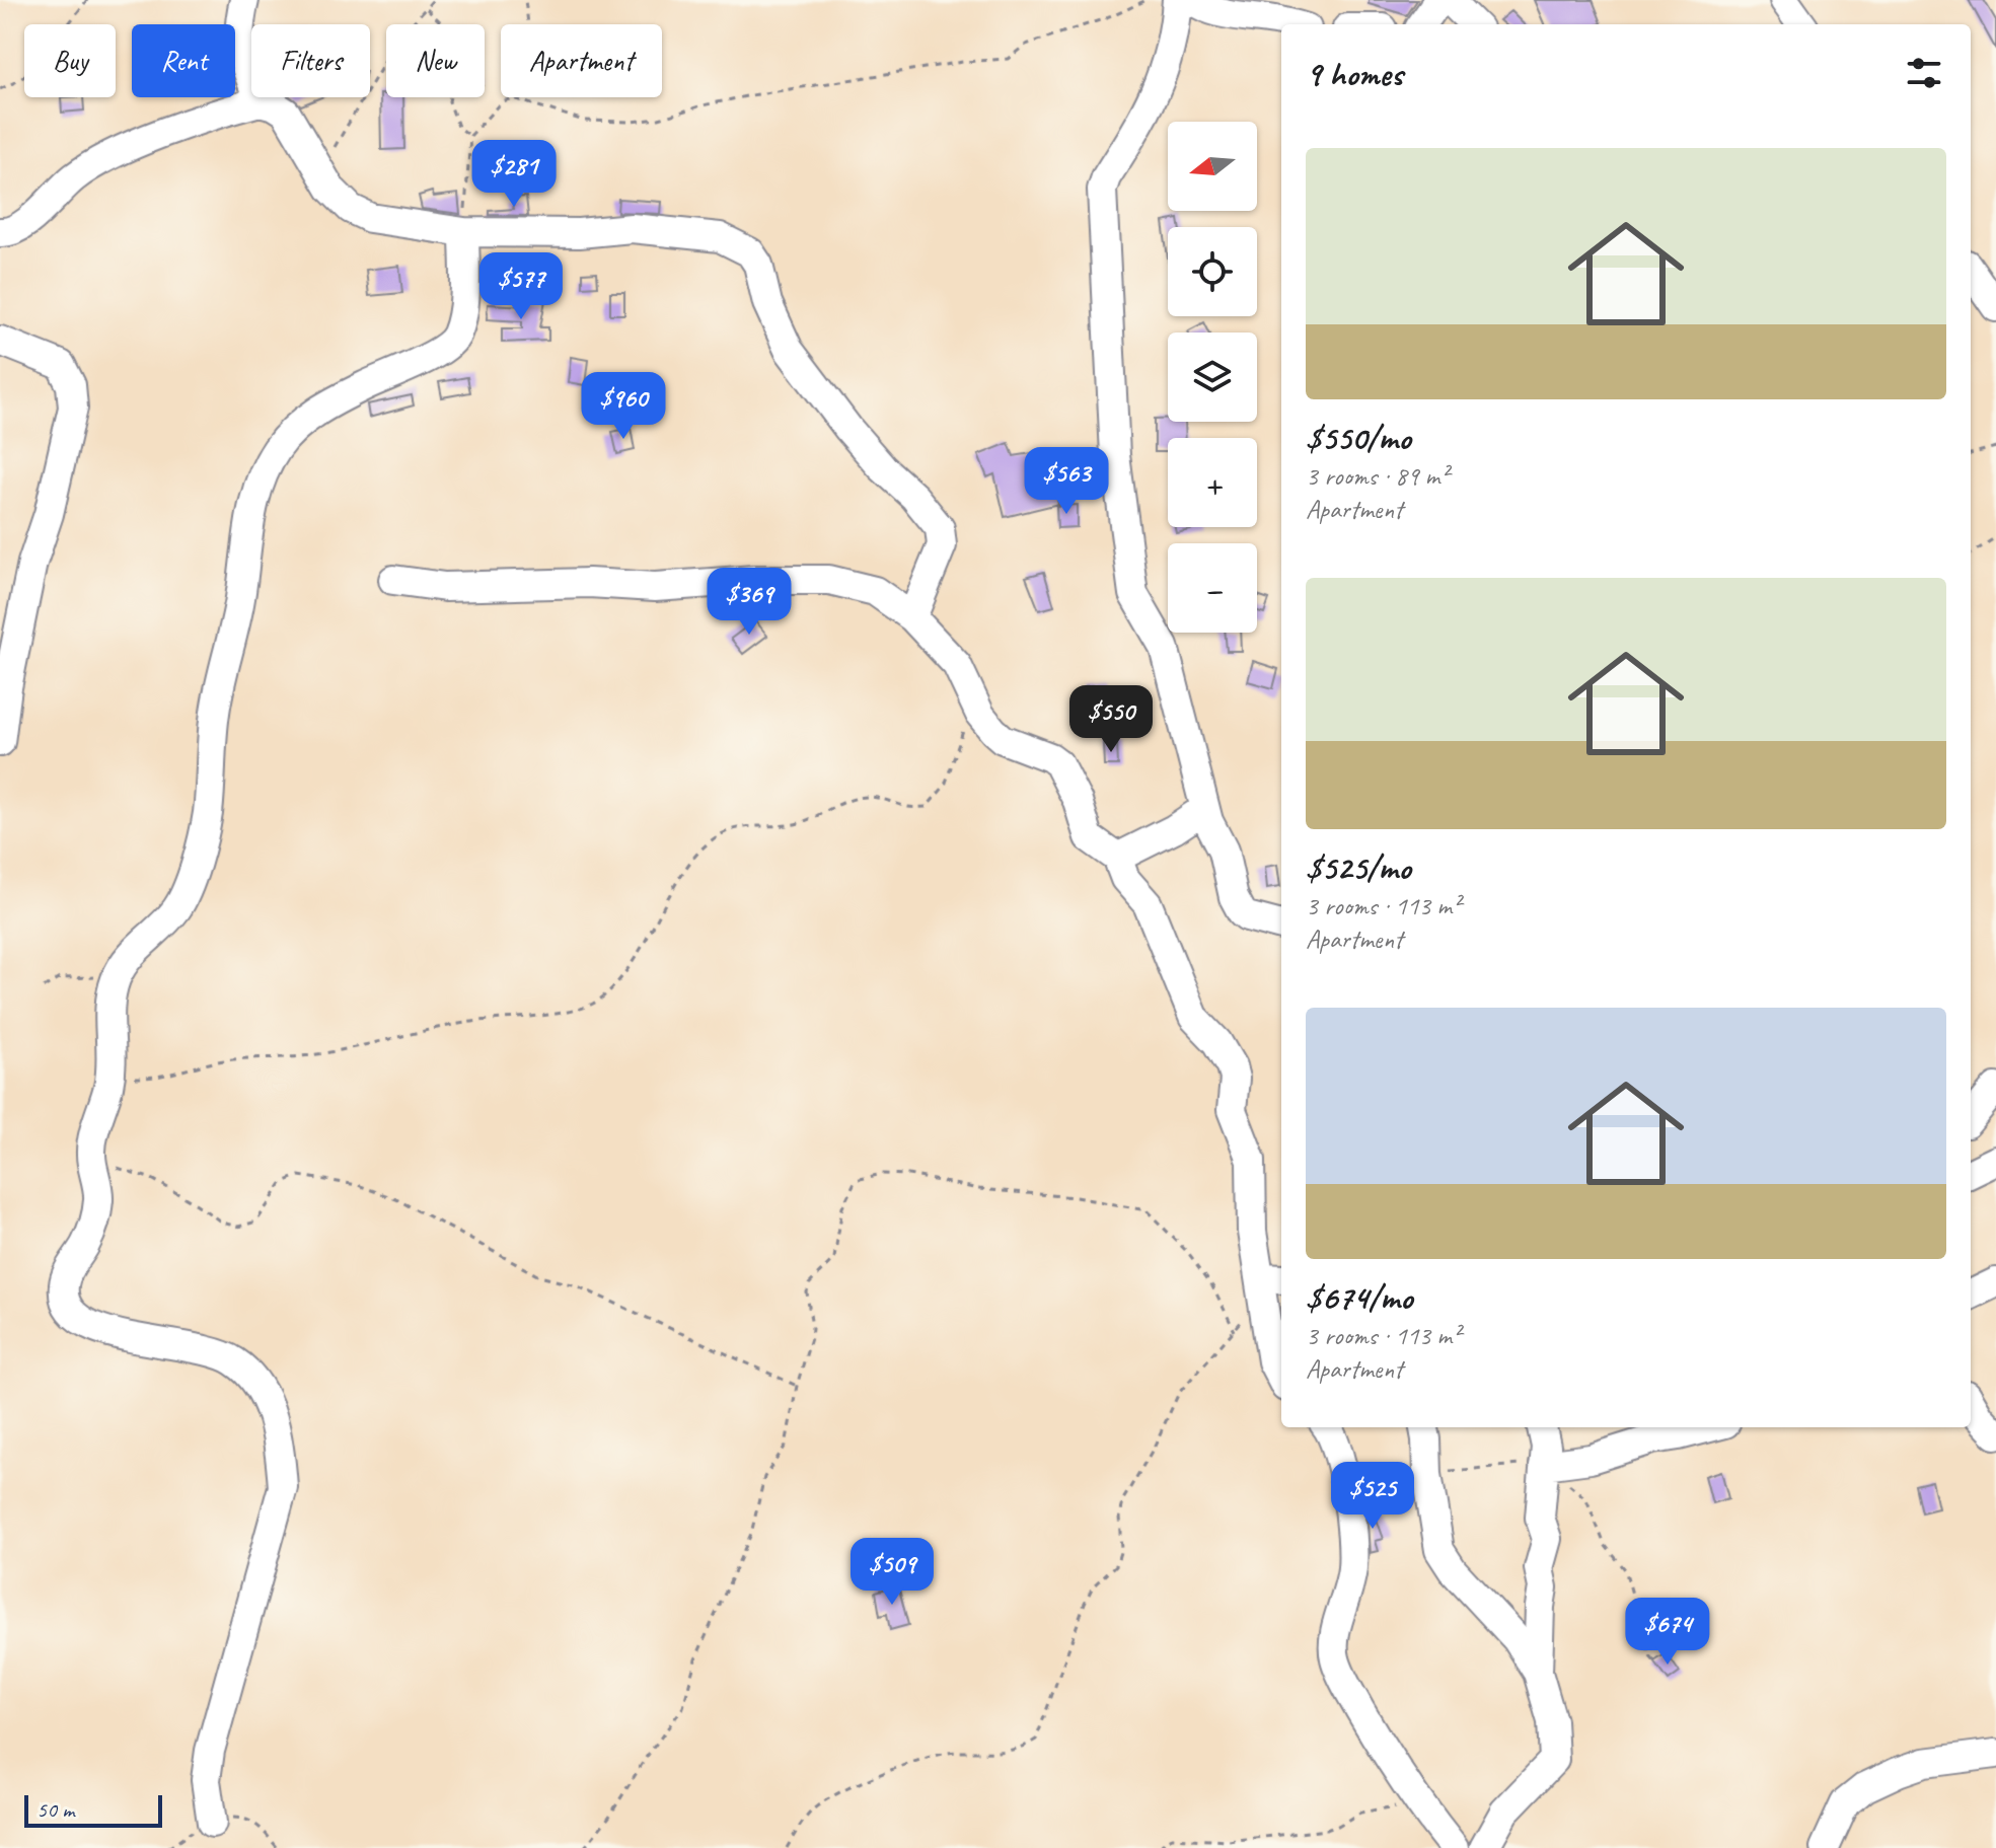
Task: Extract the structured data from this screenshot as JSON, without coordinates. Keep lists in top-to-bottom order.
{
  "scale_bar": "50 m",
  "north": "left",
  "page": {
    "chip": [
      "Buy",
      "Rent",
      "Filters",
      "New",
      "Apartment"
    ],
    "heading": "9 homes",
    "map_buttons": ["+", "−"],
    "list": [
      {
        "name": "$550/mo",
        "note": "3 rooms · 89 m² · Apartment"
      },
      {
        "name": "$525/mo",
        "note": "3 rooms · 113 m² · Apartment"
      },
      {
        "name": "$674/mo",
        "note": "3 rooms · 113 m² · Apartment"
      }
    ],
    "price": [
      "$281",
      "$577",
      "$960",
      "$563",
      "$369",
      "$550",
      "$525",
      "$509",
      "$674"
    ],
    "scale": "50 m"
  }
}
